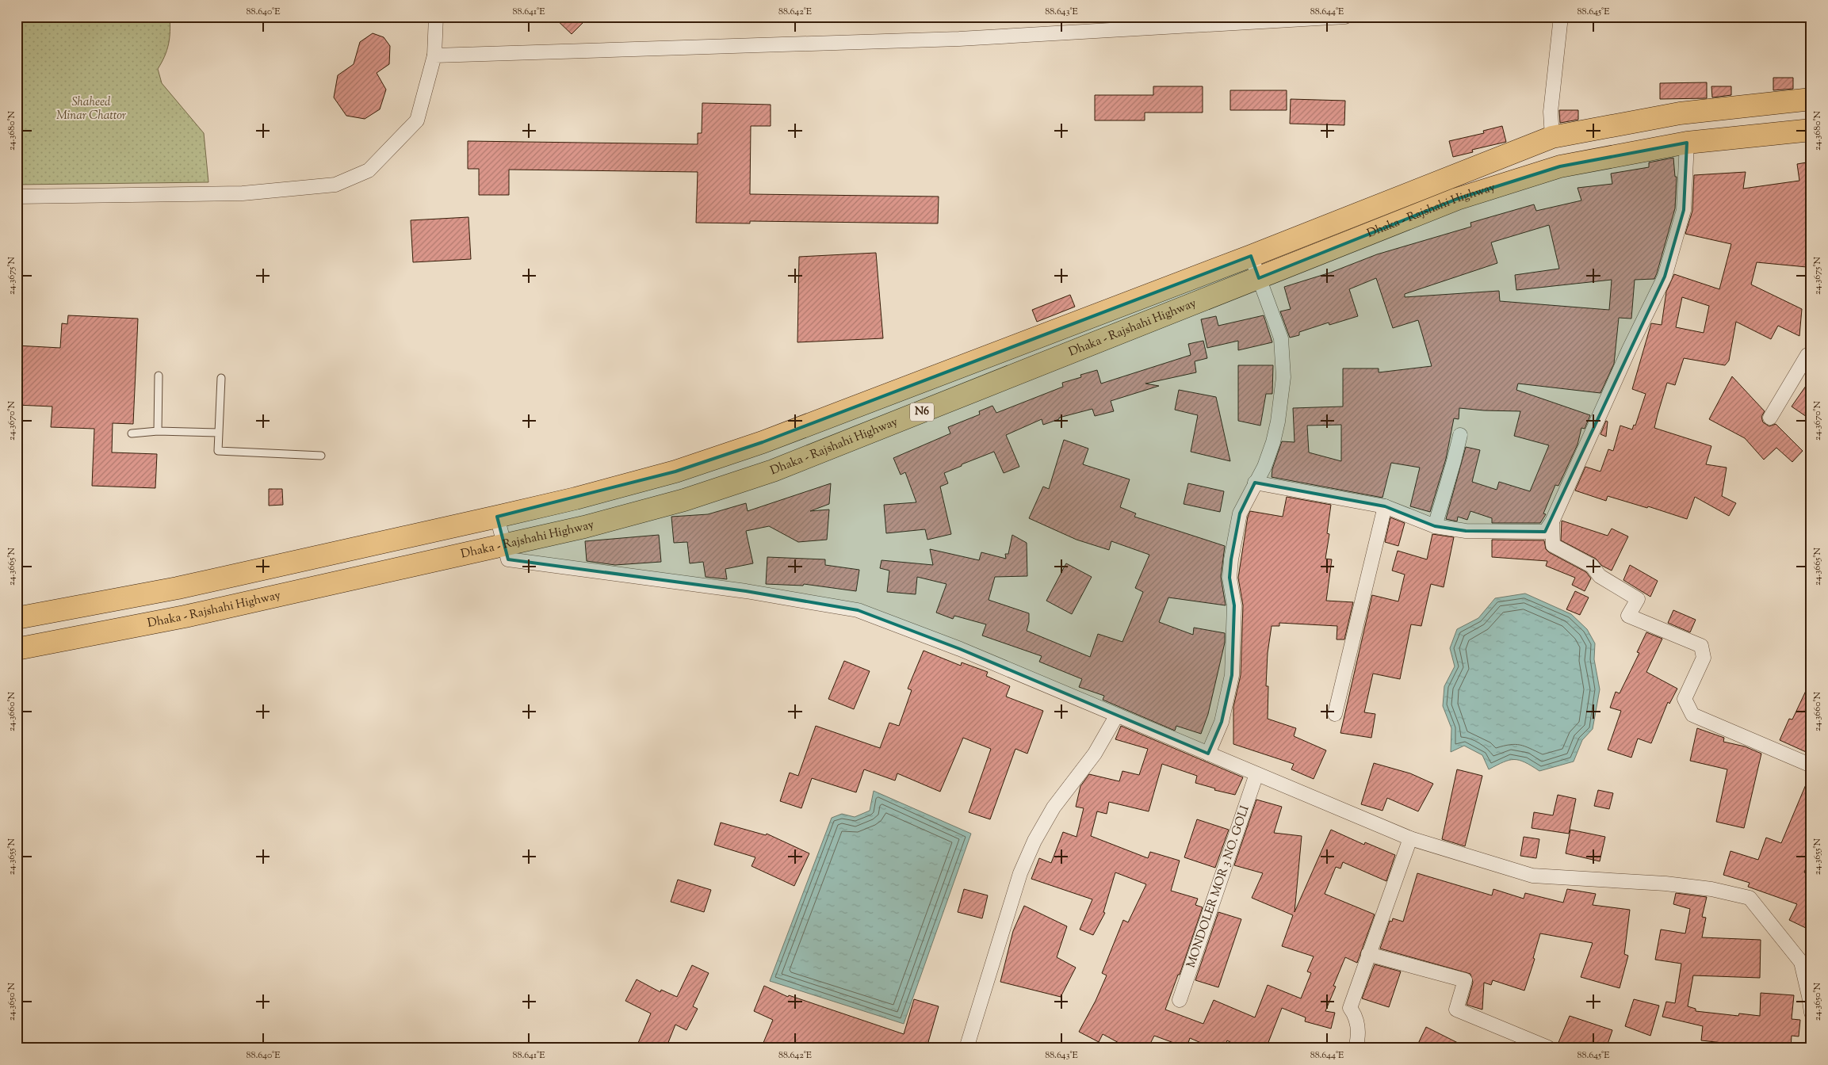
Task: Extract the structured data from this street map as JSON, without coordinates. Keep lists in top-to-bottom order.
{
  "streets": {
    "highway": ["Dhaka - Rajshahi Highway", "N6"],
    "street": ["MONDOLER MOR 3 NO. GOLI"]
  },
  "parks": ["Shaheed Minar Chattor"],
  "coordinates": [
    "88.640°E",
    "88.641°E",
    "88.642°E",
    "88.643°E",
    "88.644°E",
    "88.645°E",
    "24.3680°N",
    "24.3675°N",
    "24.3670°N",
    "24.3665°N",
    "24.3660°N",
    "24.3655°N",
    "24.3650°N"
  ]
}
